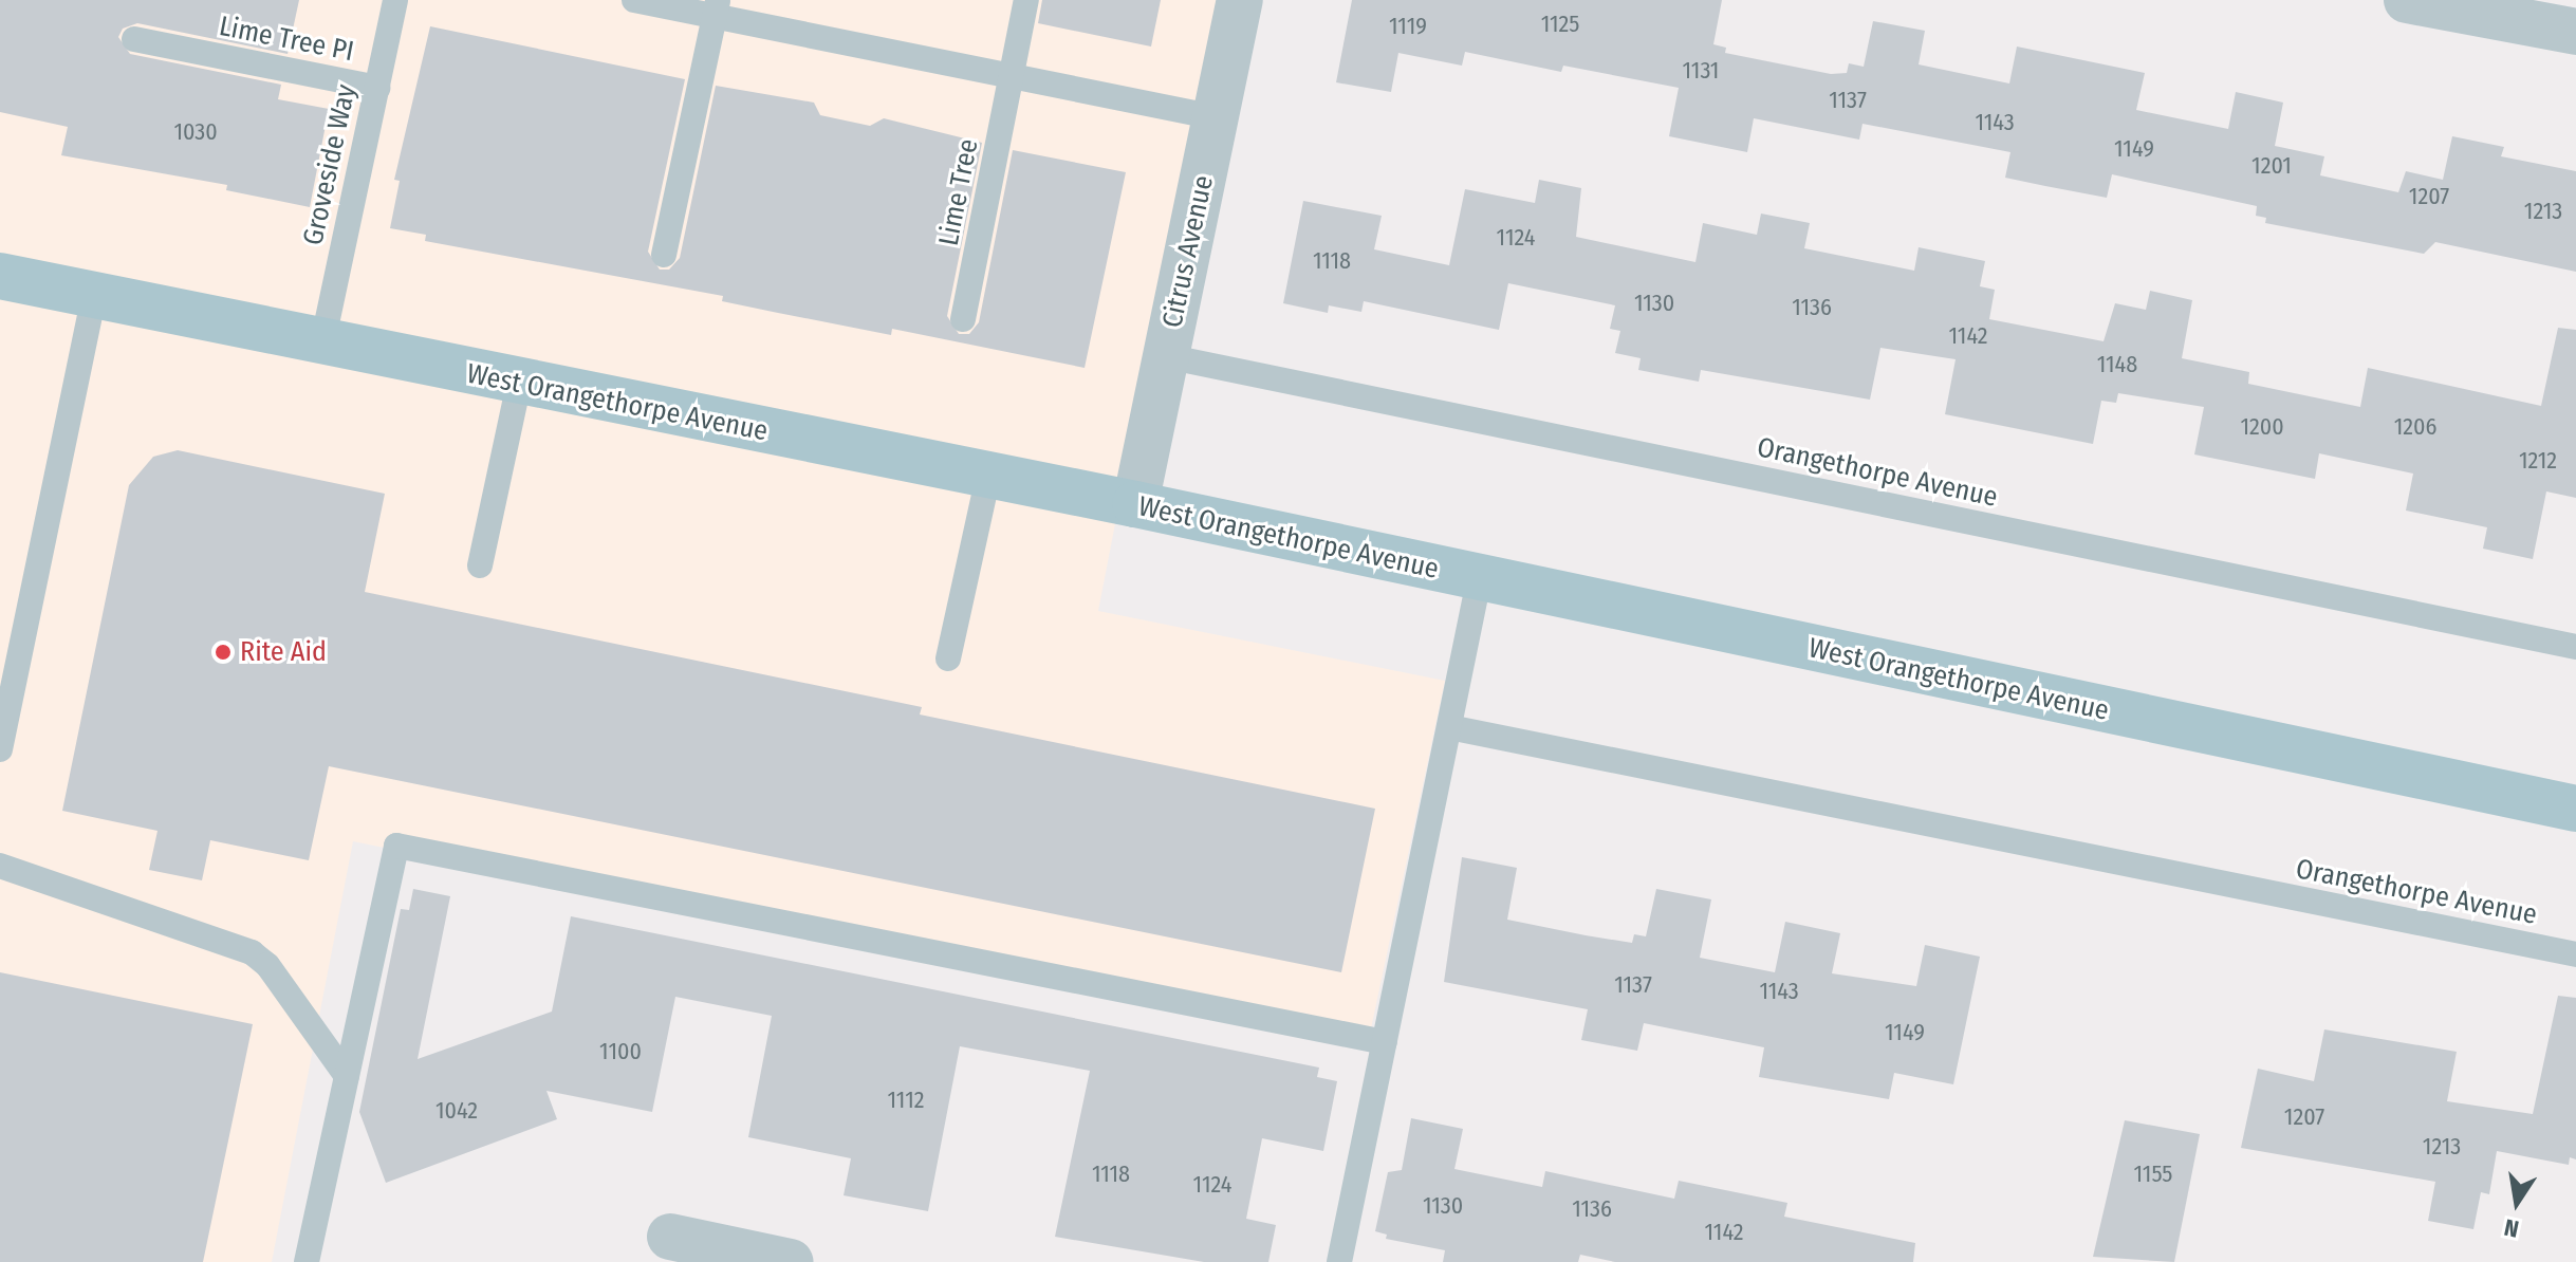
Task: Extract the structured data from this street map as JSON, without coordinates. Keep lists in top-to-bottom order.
{
  "streets": {
    "main road": ["West Orangethorpe Avenue"],
    "street": ["Citrus Avenue"],
    "lane": [
      "Lime Tree PI",
      "Groveside Way",
      "Lime Tree",
      "Orangethorpe Avenue"
    ]
  },
  "crossings": [
    ["Lime Tree PI", "Groveside Way"],
    ["Groveside Way", "West Orangethorpe Avenue"],
    ["Citrus Avenue", "West Orangethorpe Avenue"],
    ["Citrus Avenue", "Orangethorpe Avenue"]
  ],
  "places": ["Rite Aid"],
  "house_numbers": [
    "1125",
    "1119",
    "1131",
    "1137",
    "1143",
    "1030",
    "1149",
    "1201",
    "1207",
    "1213",
    "1124",
    "1118",
    "1130",
    "1136",
    "1142",
    "1148",
    "1200",
    "1206",
    "1212",
    "1137",
    "1143",
    "1149",
    "1100",
    "1112",
    "1042",
    "1207",
    "1213",
    "1118",
    "1155",
    "1124",
    "1130",
    "1136",
    "1142"
  ],
  "north": "bottom"
}
